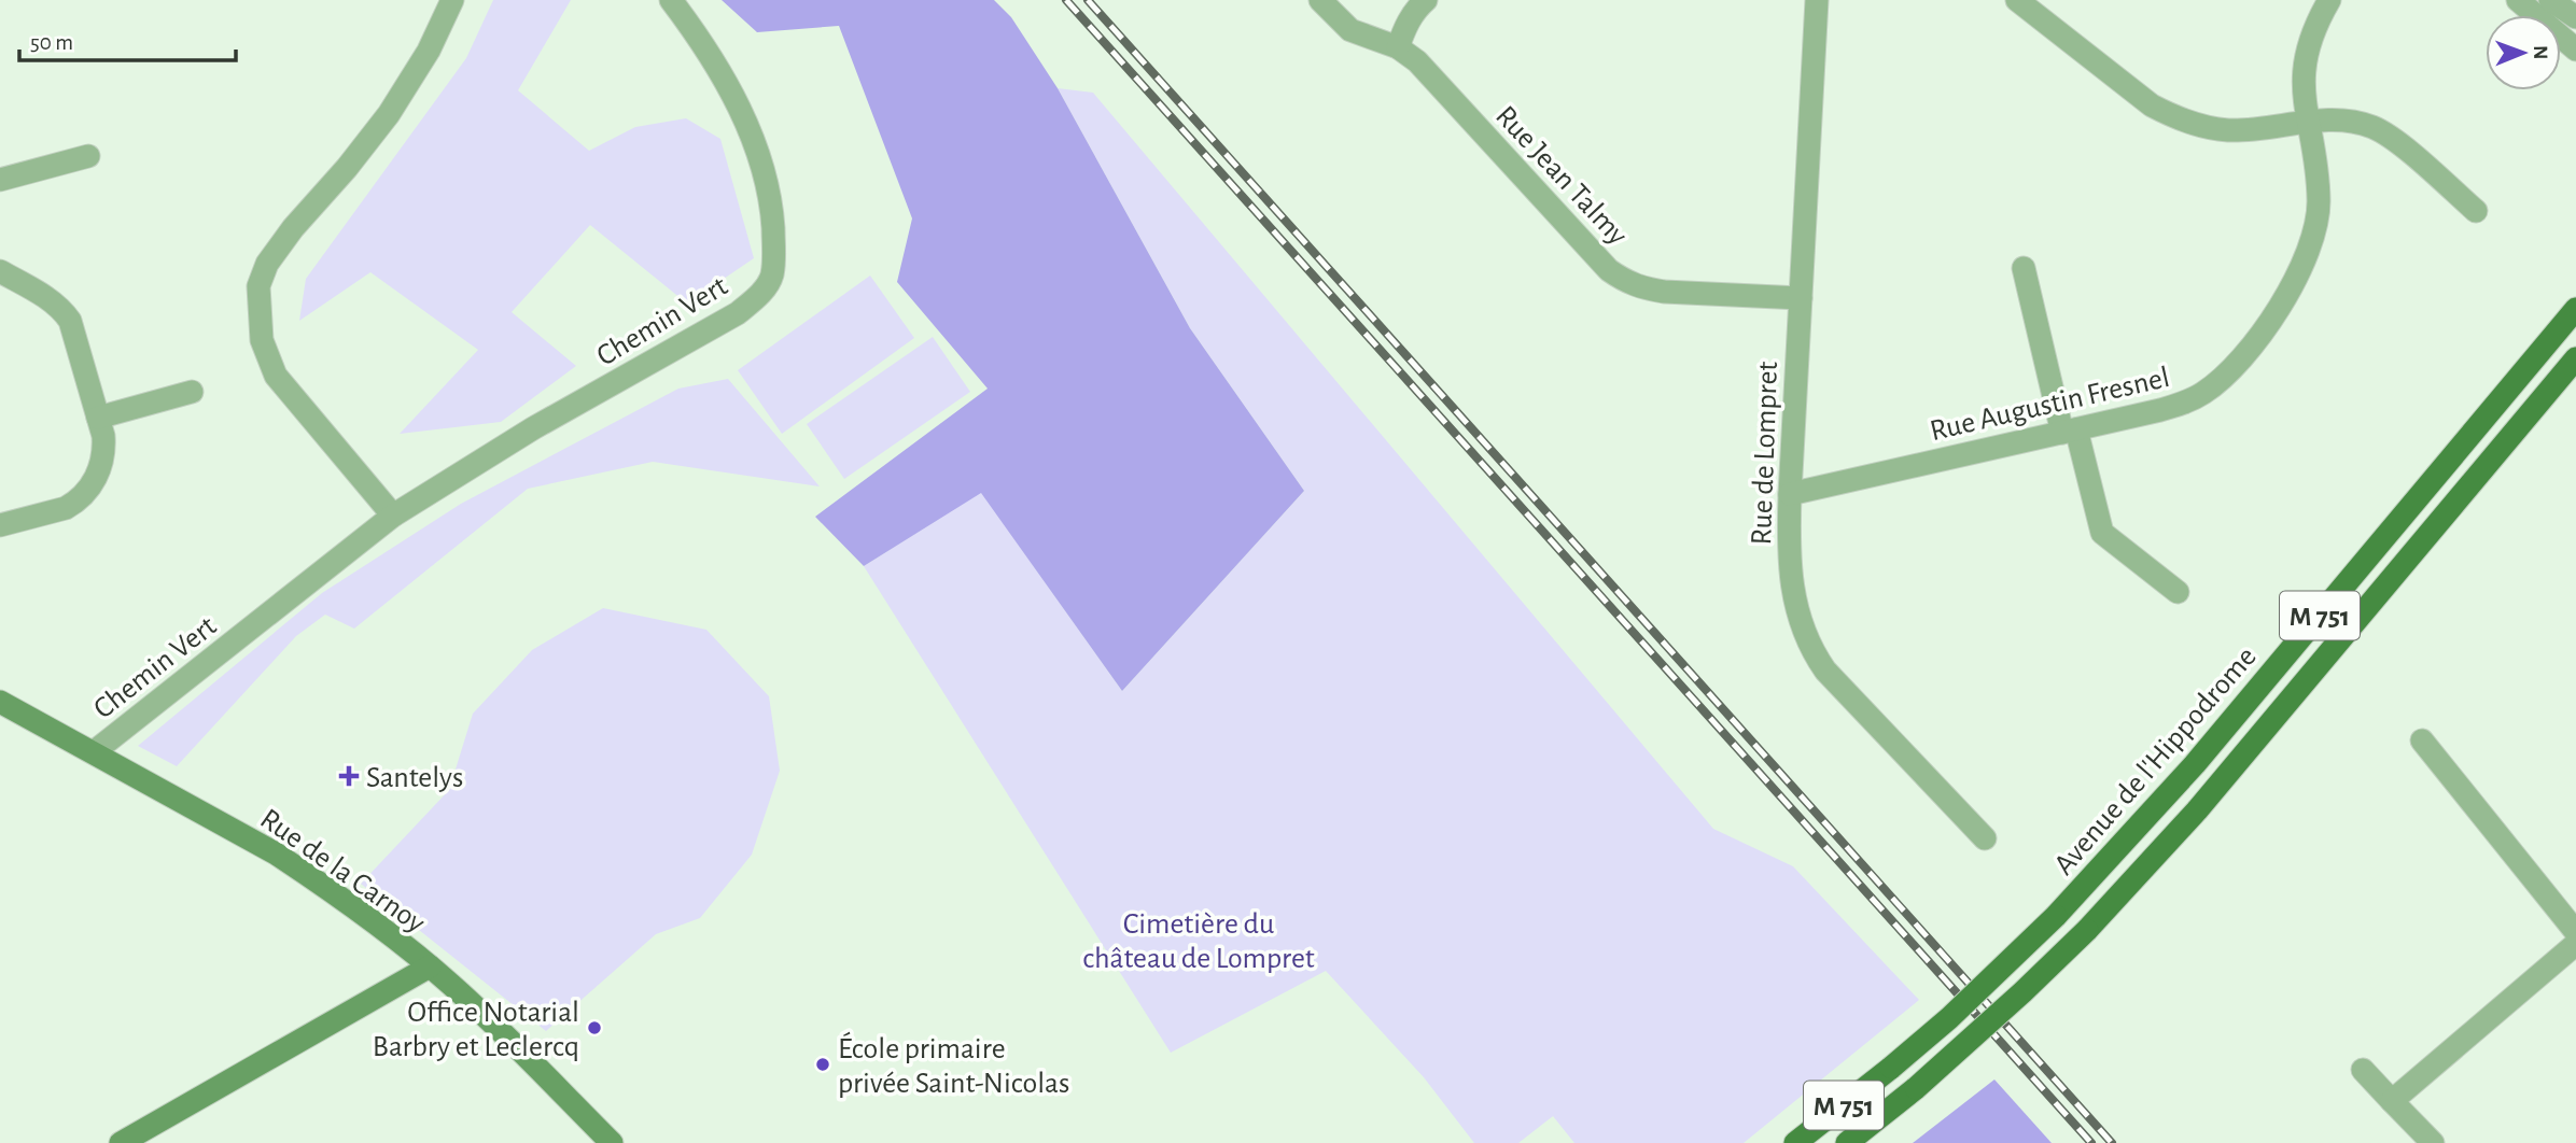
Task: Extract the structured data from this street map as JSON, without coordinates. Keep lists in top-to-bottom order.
{
  "streets": {
    "main road": ["M 751", "Avenue de l'Hippodrome"],
    "street": [
      "Rue Jean Talmy",
      "Chemin Vert",
      "Rue Augustin Fresnel",
      "Rue de Lompret",
      "Rue de la Carnoy"
    ]
  },
  "crossings": [
    ["Rue Jean Talmy", "Rue de Lompret"],
    ["Chemin Vert", "Rue de la Carnoy"],
    ["Rue Augustin Fresnel", "Rue de Lompret"]
  ],
  "parks": ["Cimetière du château de Lompret"],
  "places": {
    "health": ["Santelys"],
    "other": ["Office Notarial Barbry et Leclercq", "École primaire privée Saint-Nicolas"]
  },
  "scale_bar": "50 m",
  "north": "right"
}
